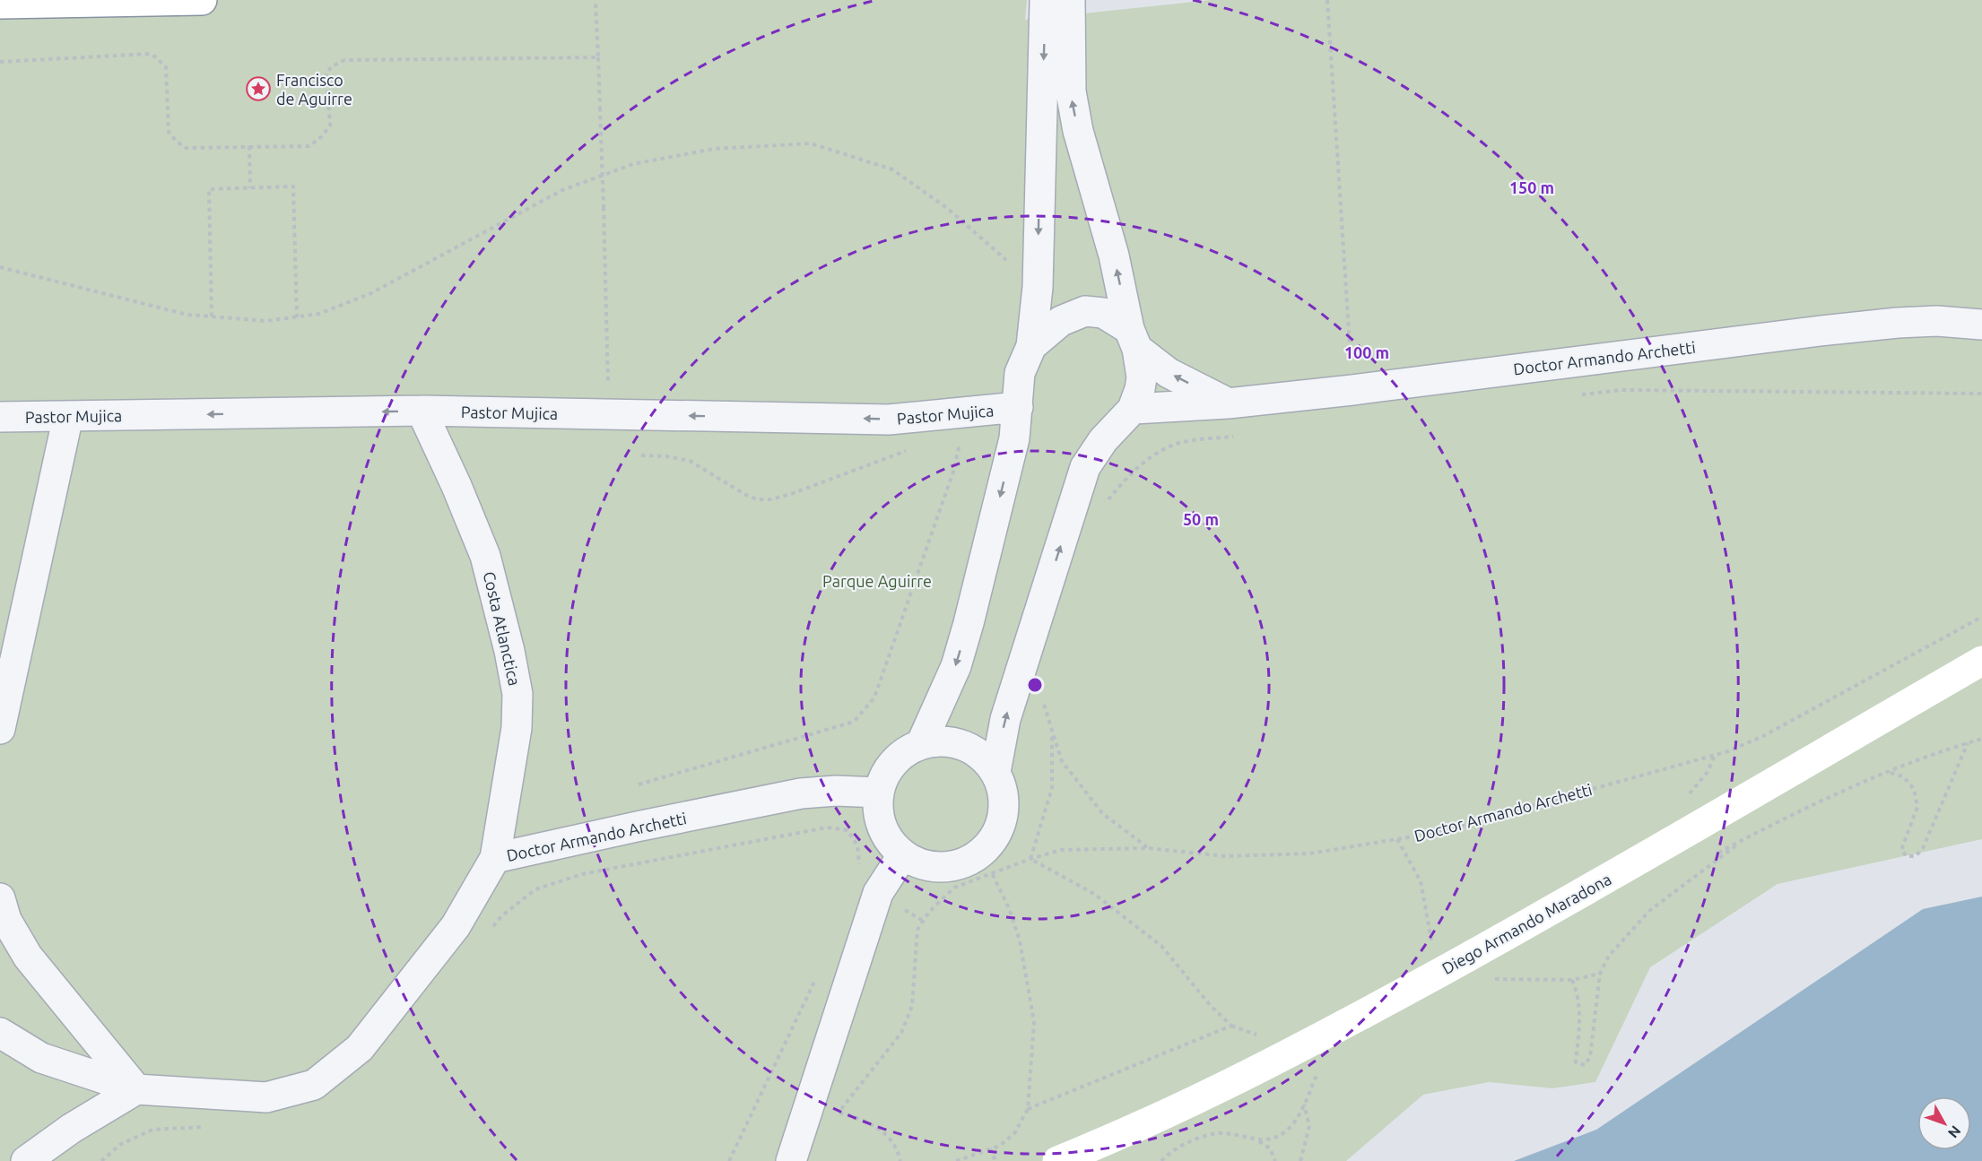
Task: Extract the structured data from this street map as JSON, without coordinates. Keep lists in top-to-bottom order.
{
  "streets": {
    "main road": ["Diego Armando Maradona"],
    "street": ["Doctor Armando Archetti", "Pastor Mujica", "Costa Atlanctica"]
  },
  "crossings": [
    ["Doctor Armando Archetti", "Costa Atlanctica"],
    ["Pastor Mujica", "Costa Atlanctica"]
  ],
  "one_way": ["Pastor Mujica"],
  "parks": ["Parque Aguirre"],
  "places": {
    "place": ["Francisco de Aguirre"]
  },
  "north": "bottom right",
  "rings": ["150 m", "100 m", "50 m"]
}
